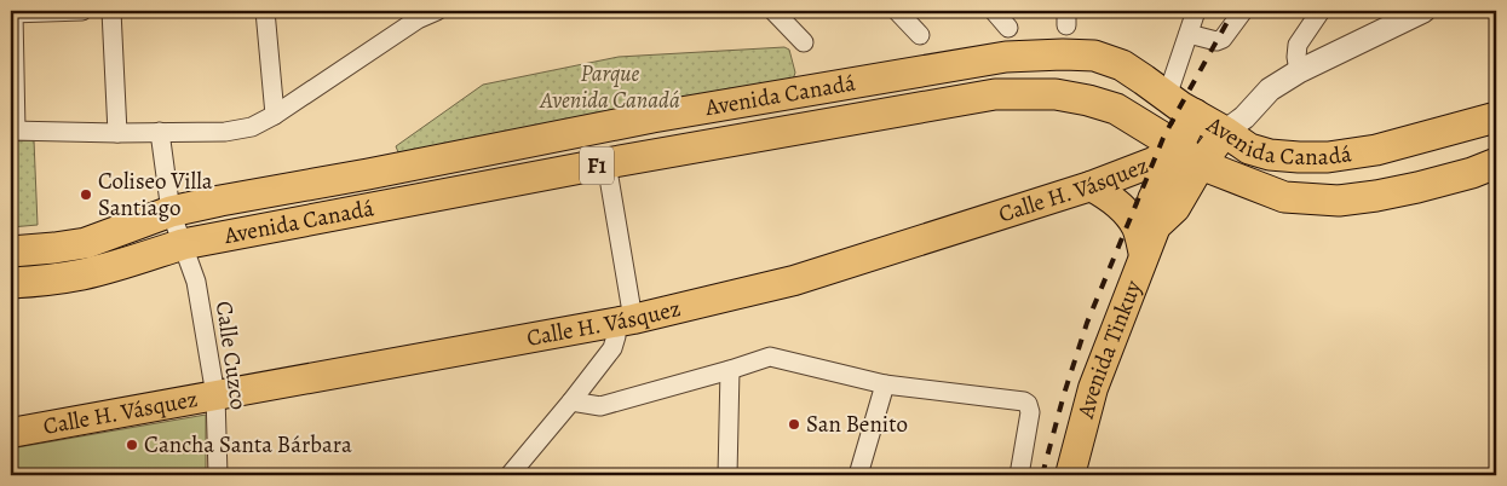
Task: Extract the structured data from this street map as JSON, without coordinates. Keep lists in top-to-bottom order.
{
  "streets": {
    "highway": ["Avenida Canadá", "F1"],
    "main road": ["Calle H. Vásquez", "Avenida Tinkuy"],
    "street": ["Calle Cuzco"]
  },
  "crossings": [
    ["Avenida Canadá", "Calle H. Vásquez"],
    ["Avenida Canadá", "Avenida Tinkuy"],
    ["Avenida Canadá", "Calle Cuzco"],
    ["Calle H. Vásquez", "Avenida Tinkuy"],
    ["Calle H. Vásquez", "Calle Cuzco"]
  ],
  "parks": ["Parque Avenida Canadá"],
  "places": ["Coliseo Villa Santiago", "San Benito", "Cancha Santa Bárbara"]
}
